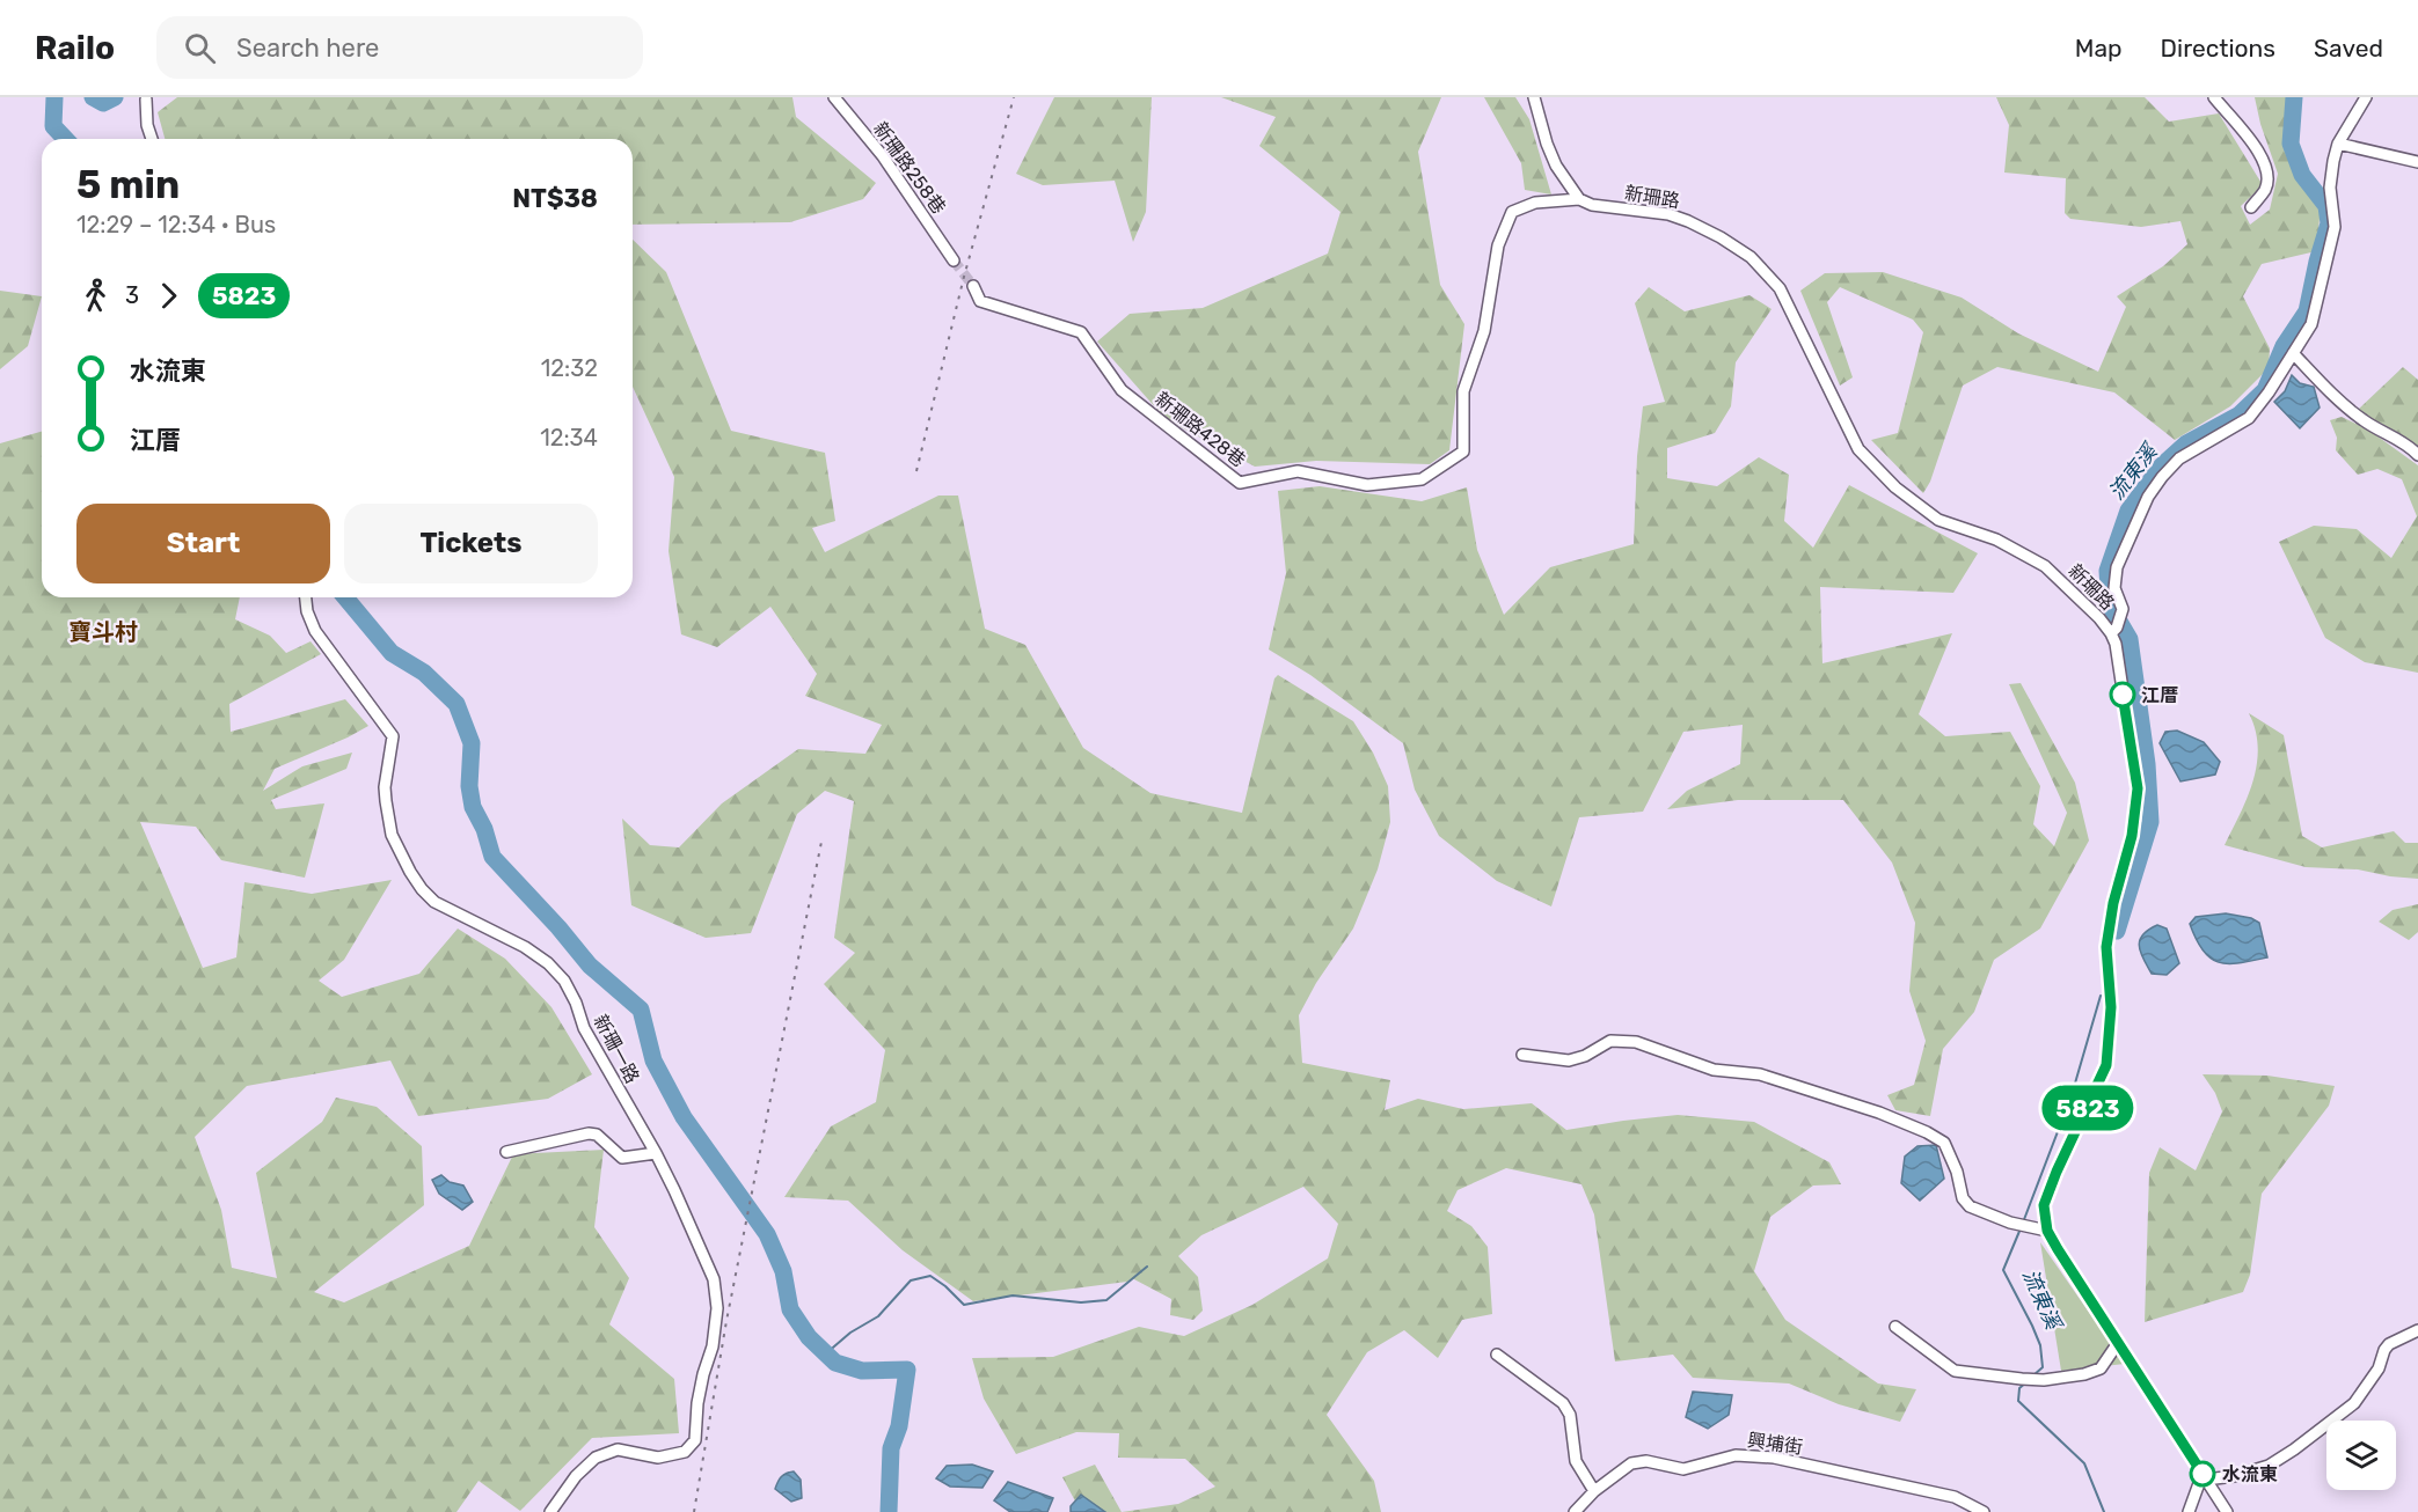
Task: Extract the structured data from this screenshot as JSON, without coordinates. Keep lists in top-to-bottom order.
{
  "streets": {
    "street": [
      "新珊路258巷",
      "新珊路",
      "新珊路428巷",
      "新珊一路",
      "興埔街"
    ]
  },
  "crossings": [
    ["新珊路", "新珊路428巷"]
  ],
  "districts": ["寶斗村"],
  "water": ["流東溪"],
  "places": ["江厝", "水流東"],
  "lines": ["bus line 5823"],
  "page": {
    "header": "Railo",
    "search": "Search here",
    "nav": ["Map", "Directions", "Saved"],
    "on_map": "5823",
    "heading": ["5 min", "12:29 – 12:34 · Bus", "NT$38"],
    "legs": ["3", "5823"],
    "list": [
      {
        "name": "水流東",
        "value": "12:32"
      },
      {
        "name": "江厝",
        "value": "12:34"
      }
    ],
    "buttons": ["Start", "Tickets"]
  }
}
